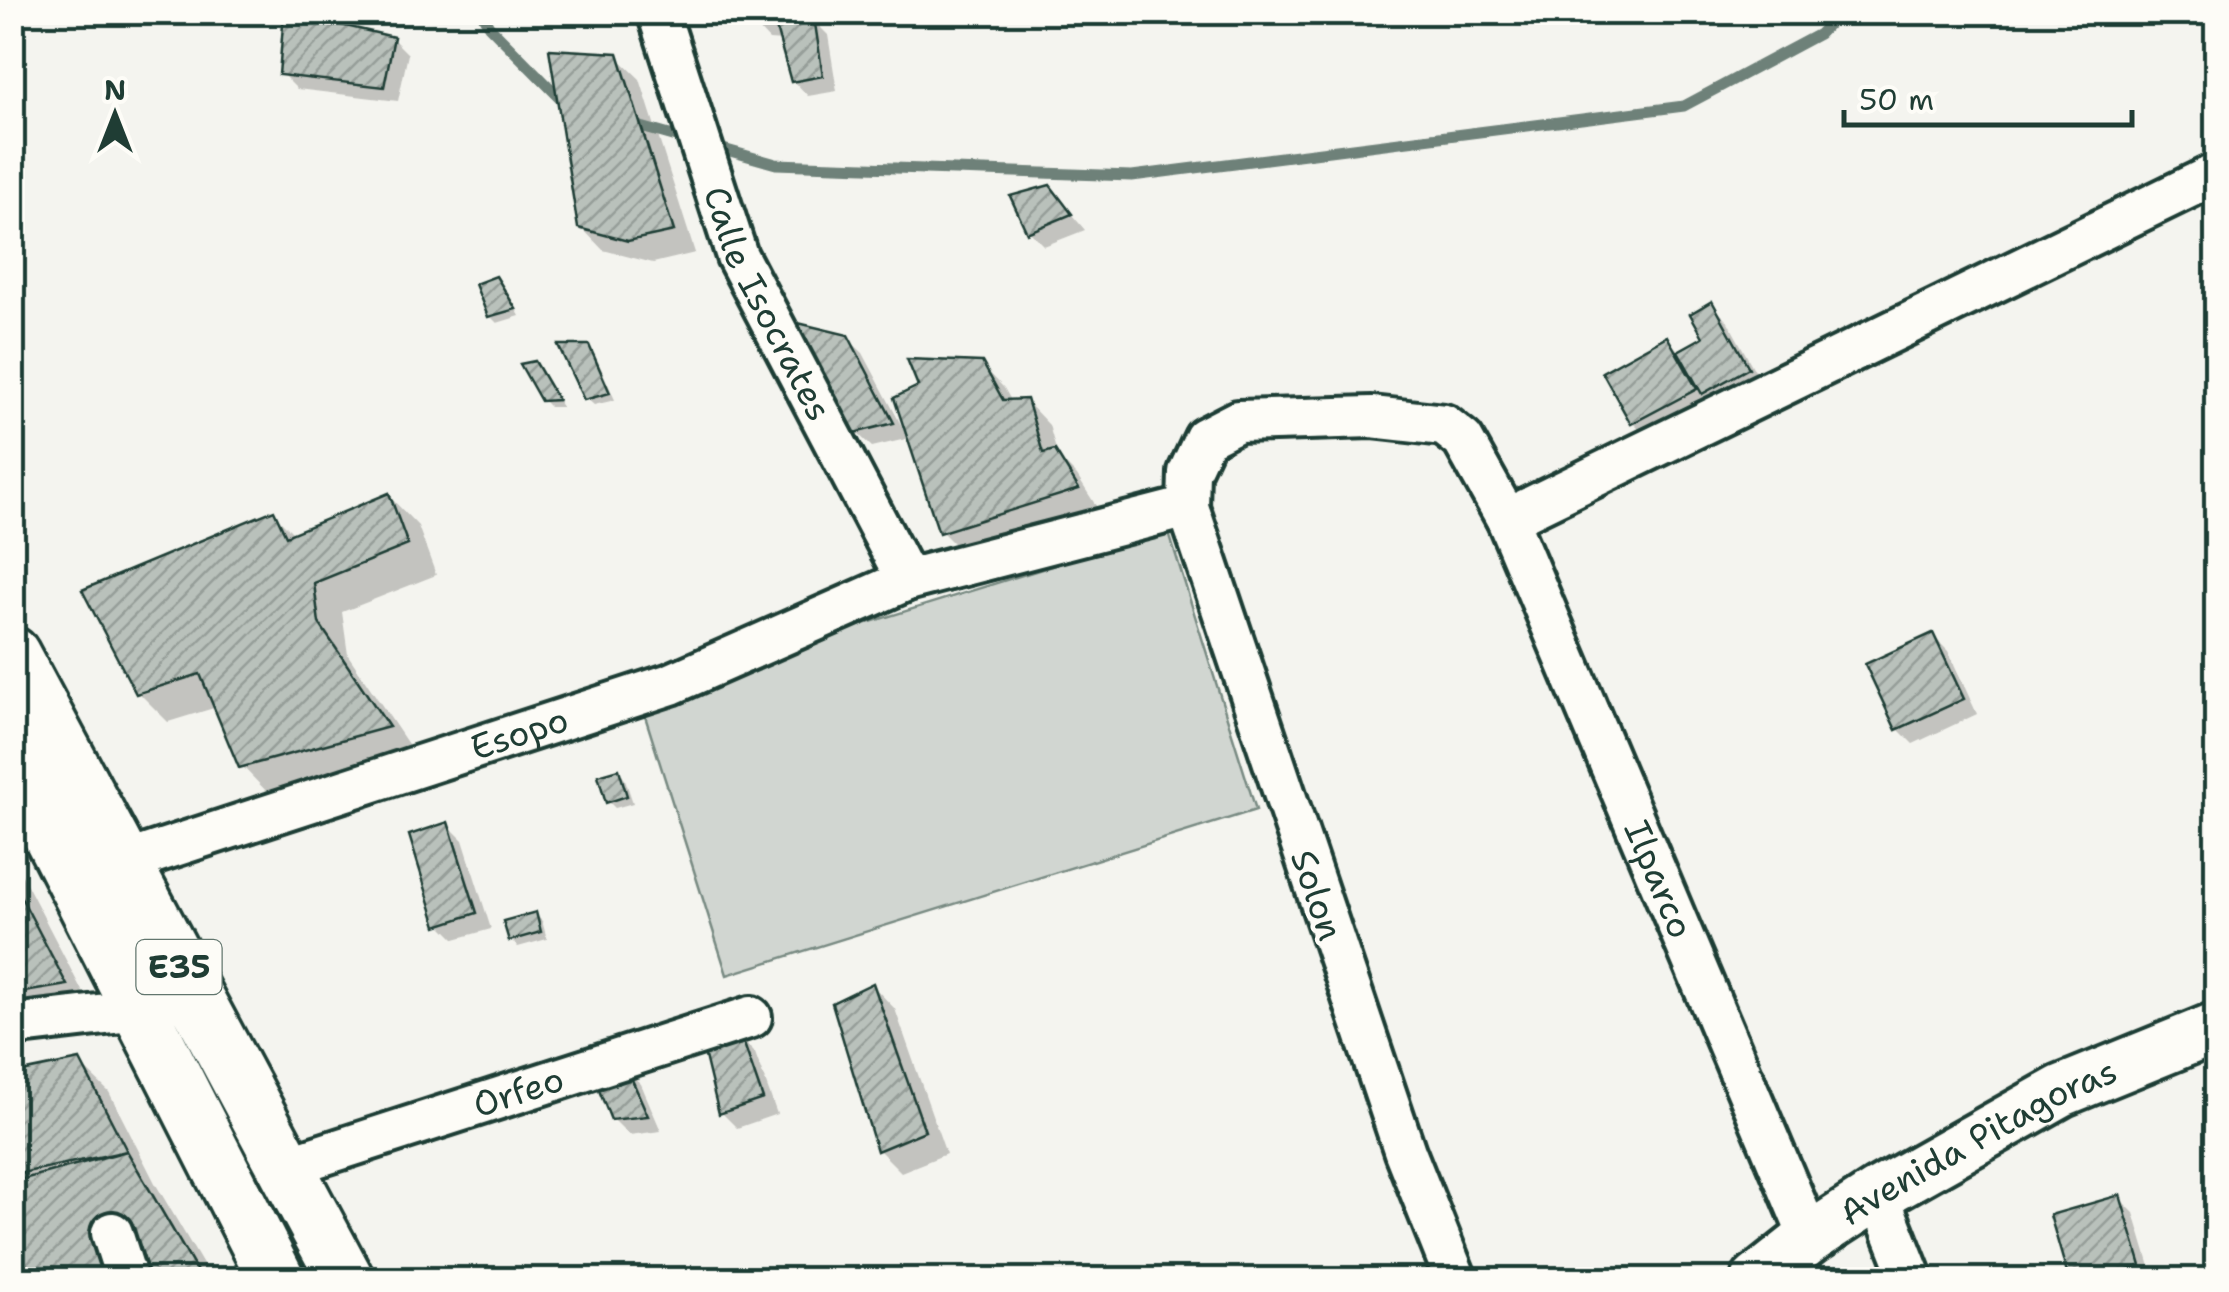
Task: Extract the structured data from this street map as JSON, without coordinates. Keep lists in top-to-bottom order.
{
  "streets": {
    "highway": ["E35"],
    "main road": ["Avenida Pitagoras"],
    "street": [
      "Calle Isocrates",
      "Esopo",
      "Ilparco",
      "Solon",
      "Orfeo"
    ]
  },
  "crossings": [
    ["Calle Isocrates", "Esopo"],
    ["Esopo", "Ilparco"],
    ["Esopo", "Solon"],
    ["Esopo", "E35"],
    ["Ilparco", "Solon"],
    ["Ilparco", "Avenida Pitagoras"],
    ["E35", "Orfeo"]
  ],
  "scale_bar": "50 m",
  "north": "top"
}
